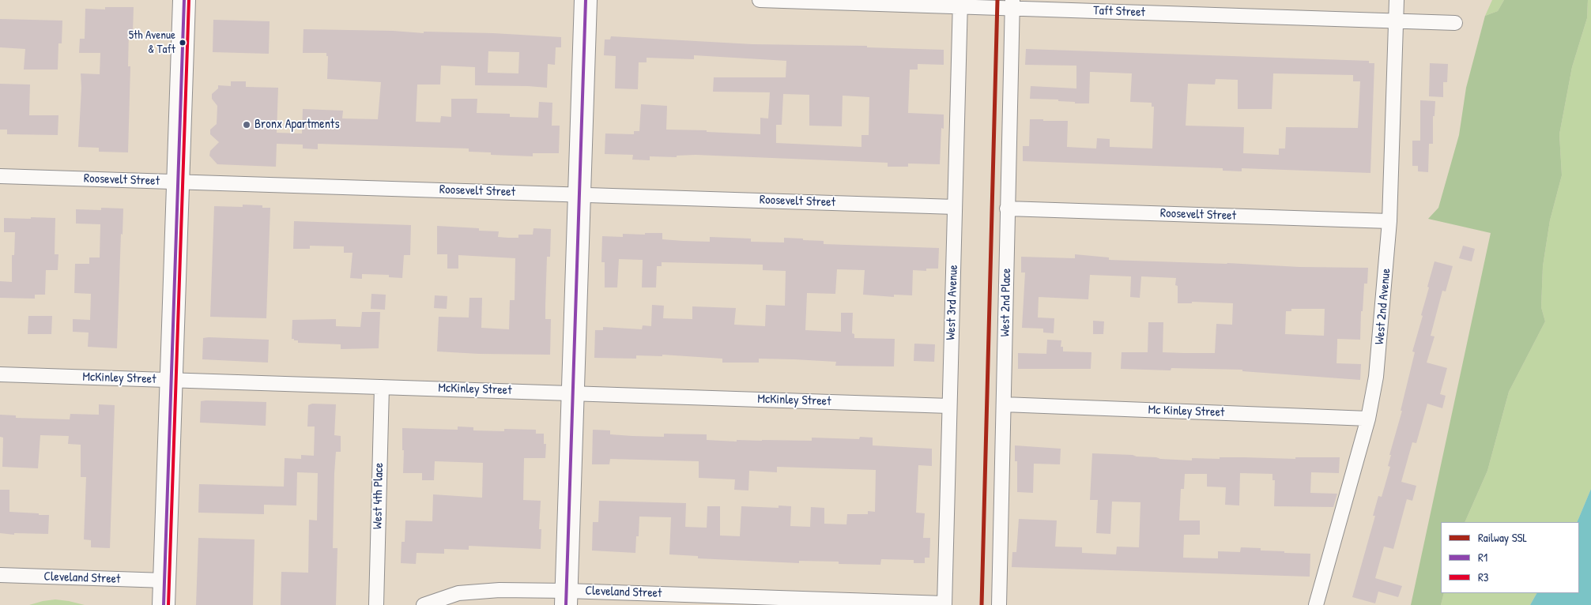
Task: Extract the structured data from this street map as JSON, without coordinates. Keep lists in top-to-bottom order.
{
  "streets": {
    "street": [
      "Taft Street",
      "Roosevelt Street",
      "West 3rd Avenue",
      "West 2nd Place",
      "West 2nd Avenue",
      "McKinley Street",
      "Mc Kinley Street",
      "West 4th Place",
      "Cleveland Street"
    ]
  },
  "crossings": [
    ["Taft Street", "West 3rd Avenue"],
    ["Taft Street", "West 2nd Place"],
    ["Taft Street", "West 2nd Avenue"],
    ["Roosevelt Street", "West 3rd Avenue"],
    ["Roosevelt Street", "West 2nd Place"],
    ["Roosevelt Street", "West 2nd Avenue"],
    ["West 3rd Avenue", "McKinley Street"],
    ["West 3rd Avenue", "Cleveland Street"],
    ["West 2nd Place", "Mc Kinley Street"],
    ["West 2nd Avenue", "Mc Kinley Street"],
    ["McKinley Street", "West 4th Place"]
  ],
  "places": ["5th Avenue & Taft", "Bronx Apartments"],
  "lines": ["rail line SSL", "transit line R1", "transit line R3"],
  "legend": ["Railway SSL", "R1", "R3"]
}
